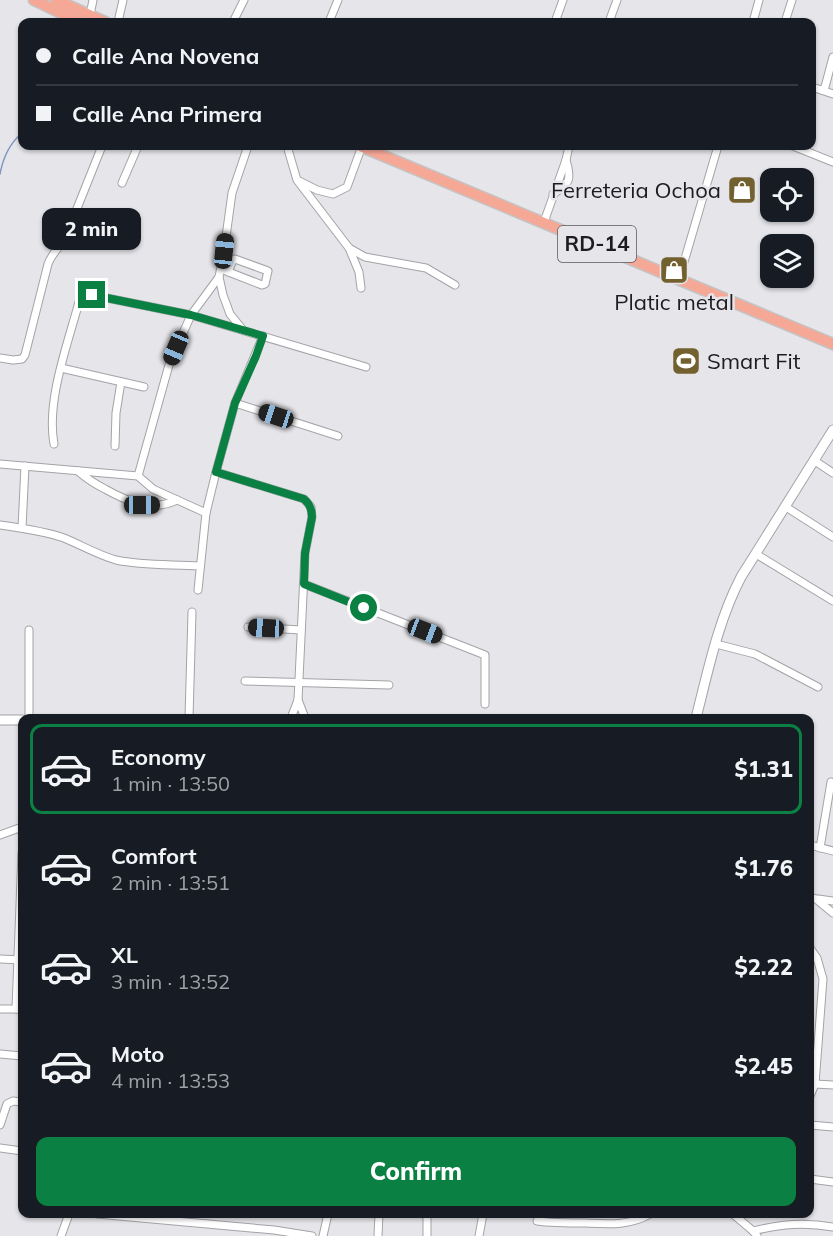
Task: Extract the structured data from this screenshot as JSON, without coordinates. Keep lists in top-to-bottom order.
{
  "streets": {
    "main road": ["RD-14"]
  },
  "places": {
    "shop": ["Ferreteria Ochoa", "Platic metal"],
    "sports": ["Smart Fit"]
  },
  "page": {
    "banner": ["Calle Ana Novena", "Calle Ana Primera"],
    "bubble": "2 min",
    "list": [
      {
        "name": "Economy",
        "note": "1 min · 13:50",
        "value": "$1.31"
      },
      {
        "name": "Comfort",
        "note": "2 min · 13:51",
        "value": "$1.76"
      },
      {
        "name": "XL",
        "note": "3 min · 13:52",
        "value": "$2.22"
      },
      {
        "name": "Moto",
        "note": "4 min · 13:53",
        "value": "$2.45"
      }
    ],
    "buttons": "Confirm"
  }
}
